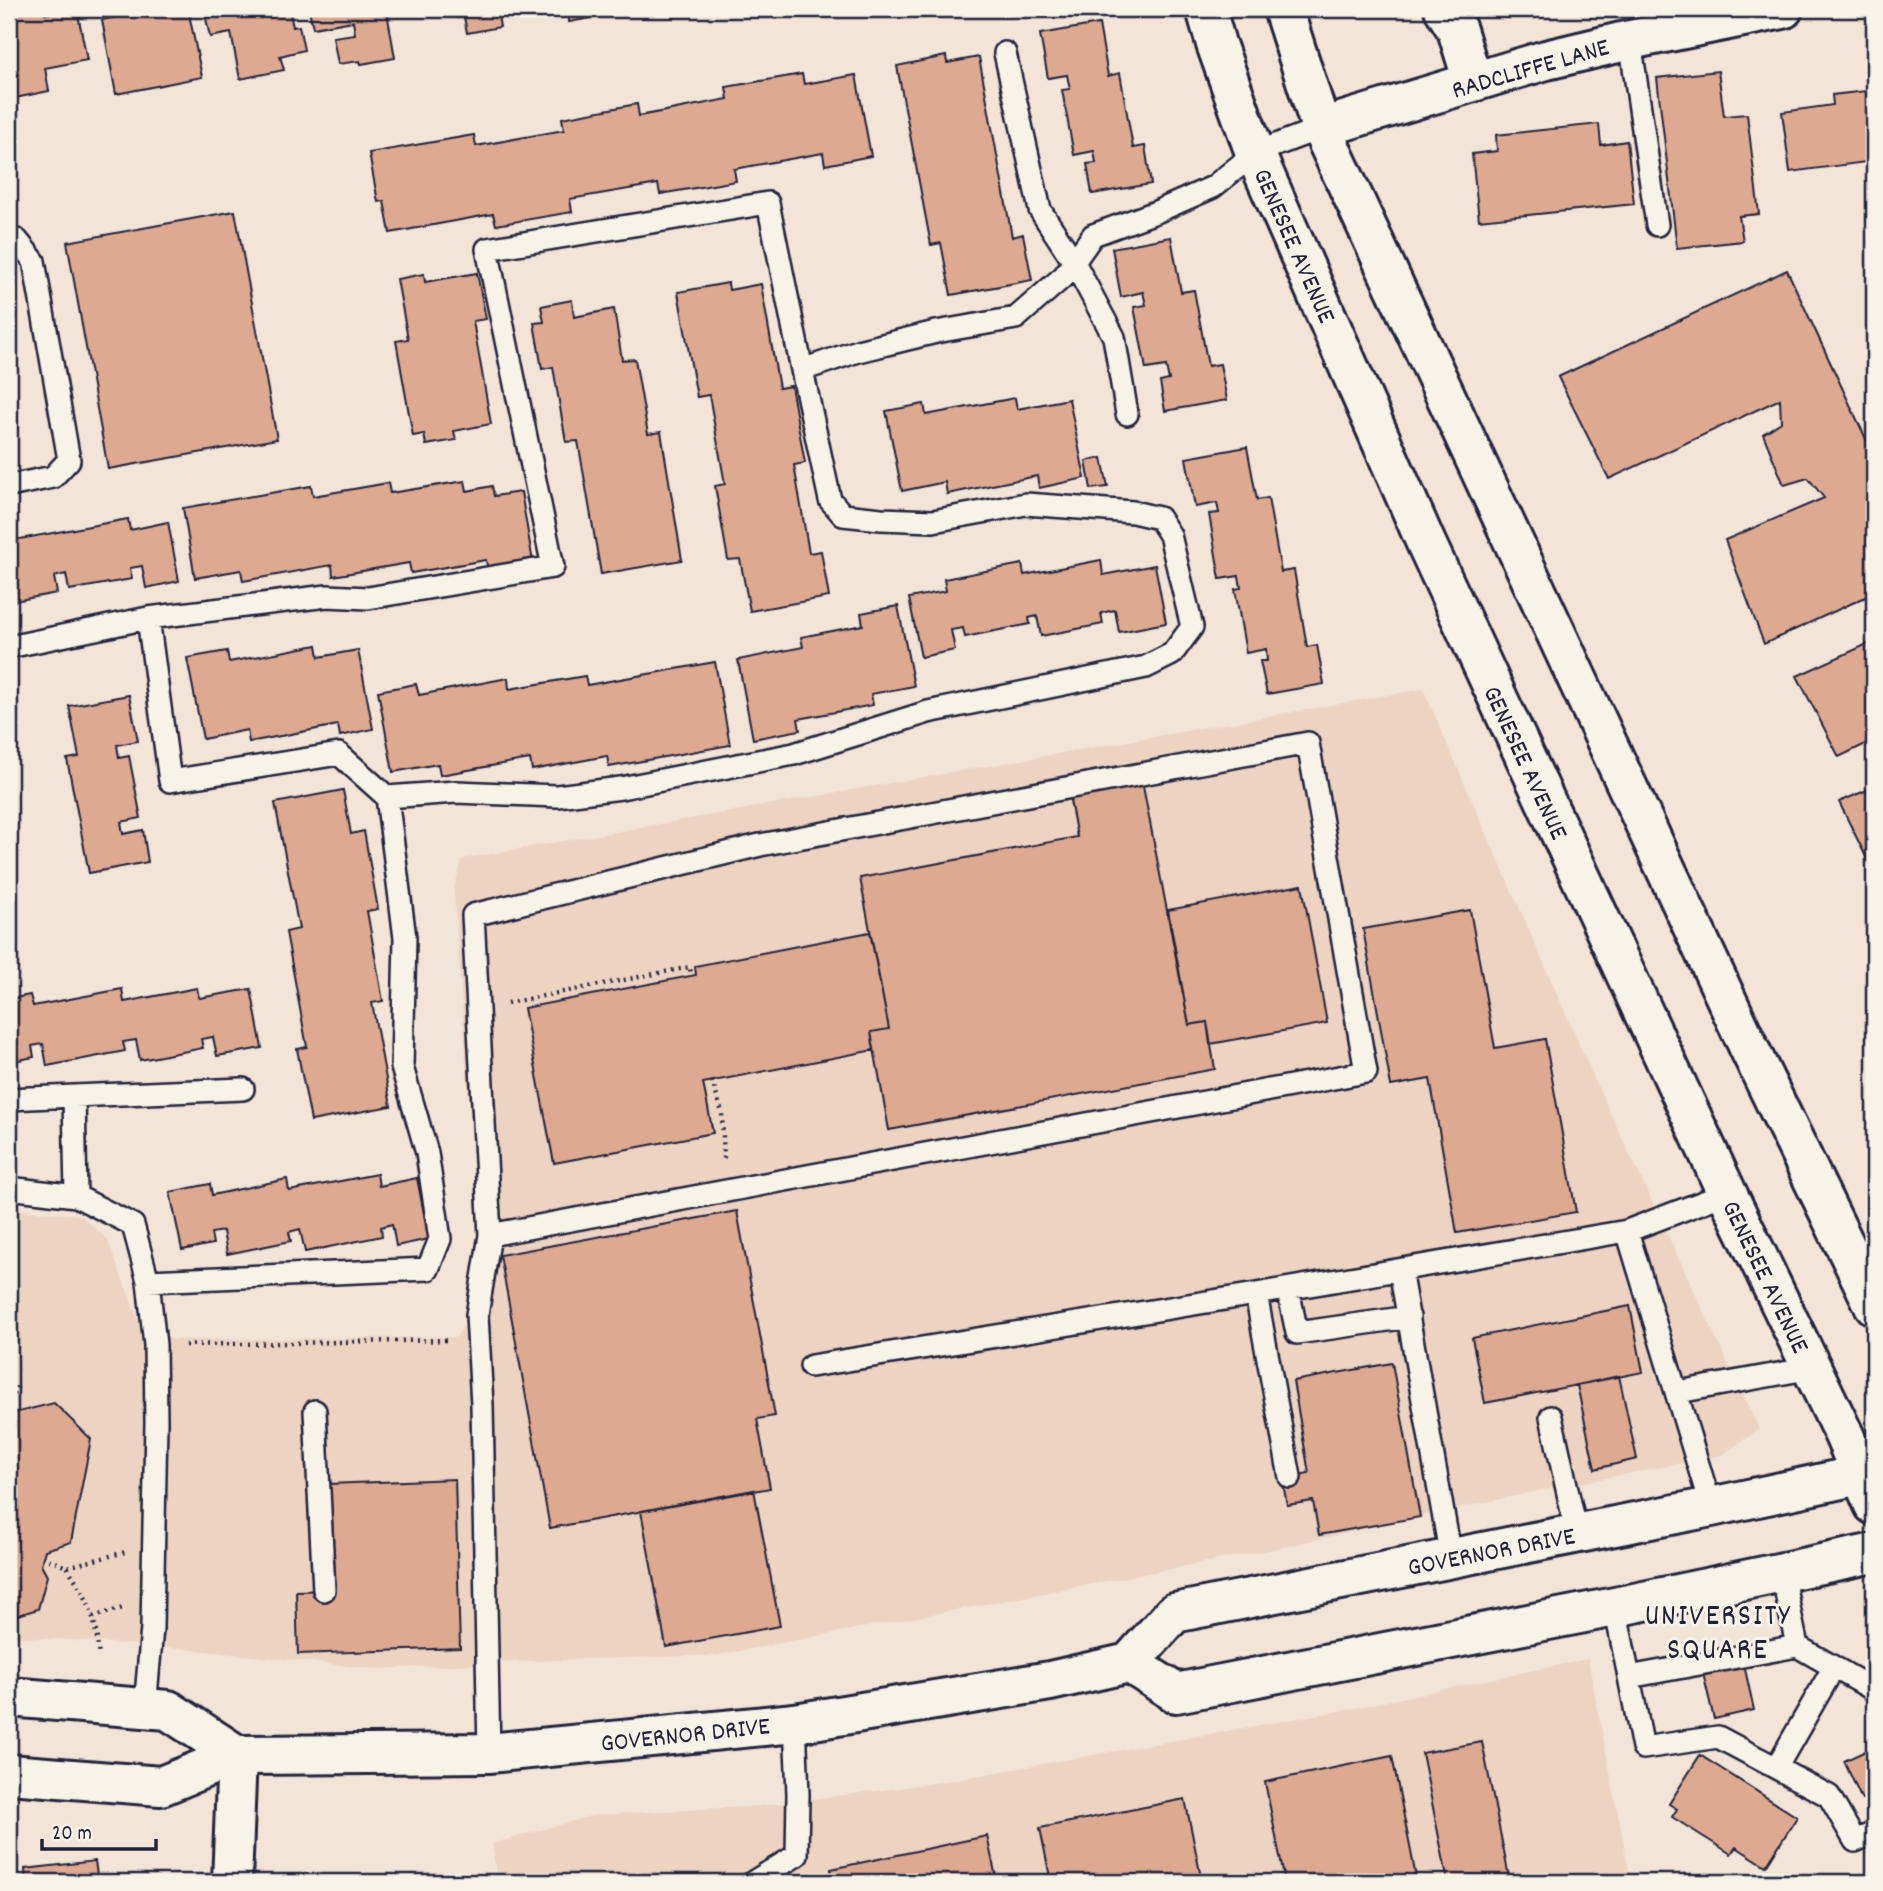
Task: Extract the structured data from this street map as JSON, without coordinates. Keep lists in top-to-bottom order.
{
  "streets": {
    "main road": ["RADCLIFFE LANE", "GENESEE AVENUE", "GOVERNOR DRIVE"]
  },
  "crossings": [
    ["GENESEE AVENUE", "GOVERNOR DRIVE"]
  ],
  "districts": ["UNIVERSITY SQUARE"],
  "scale_bar": "20 m"
}
